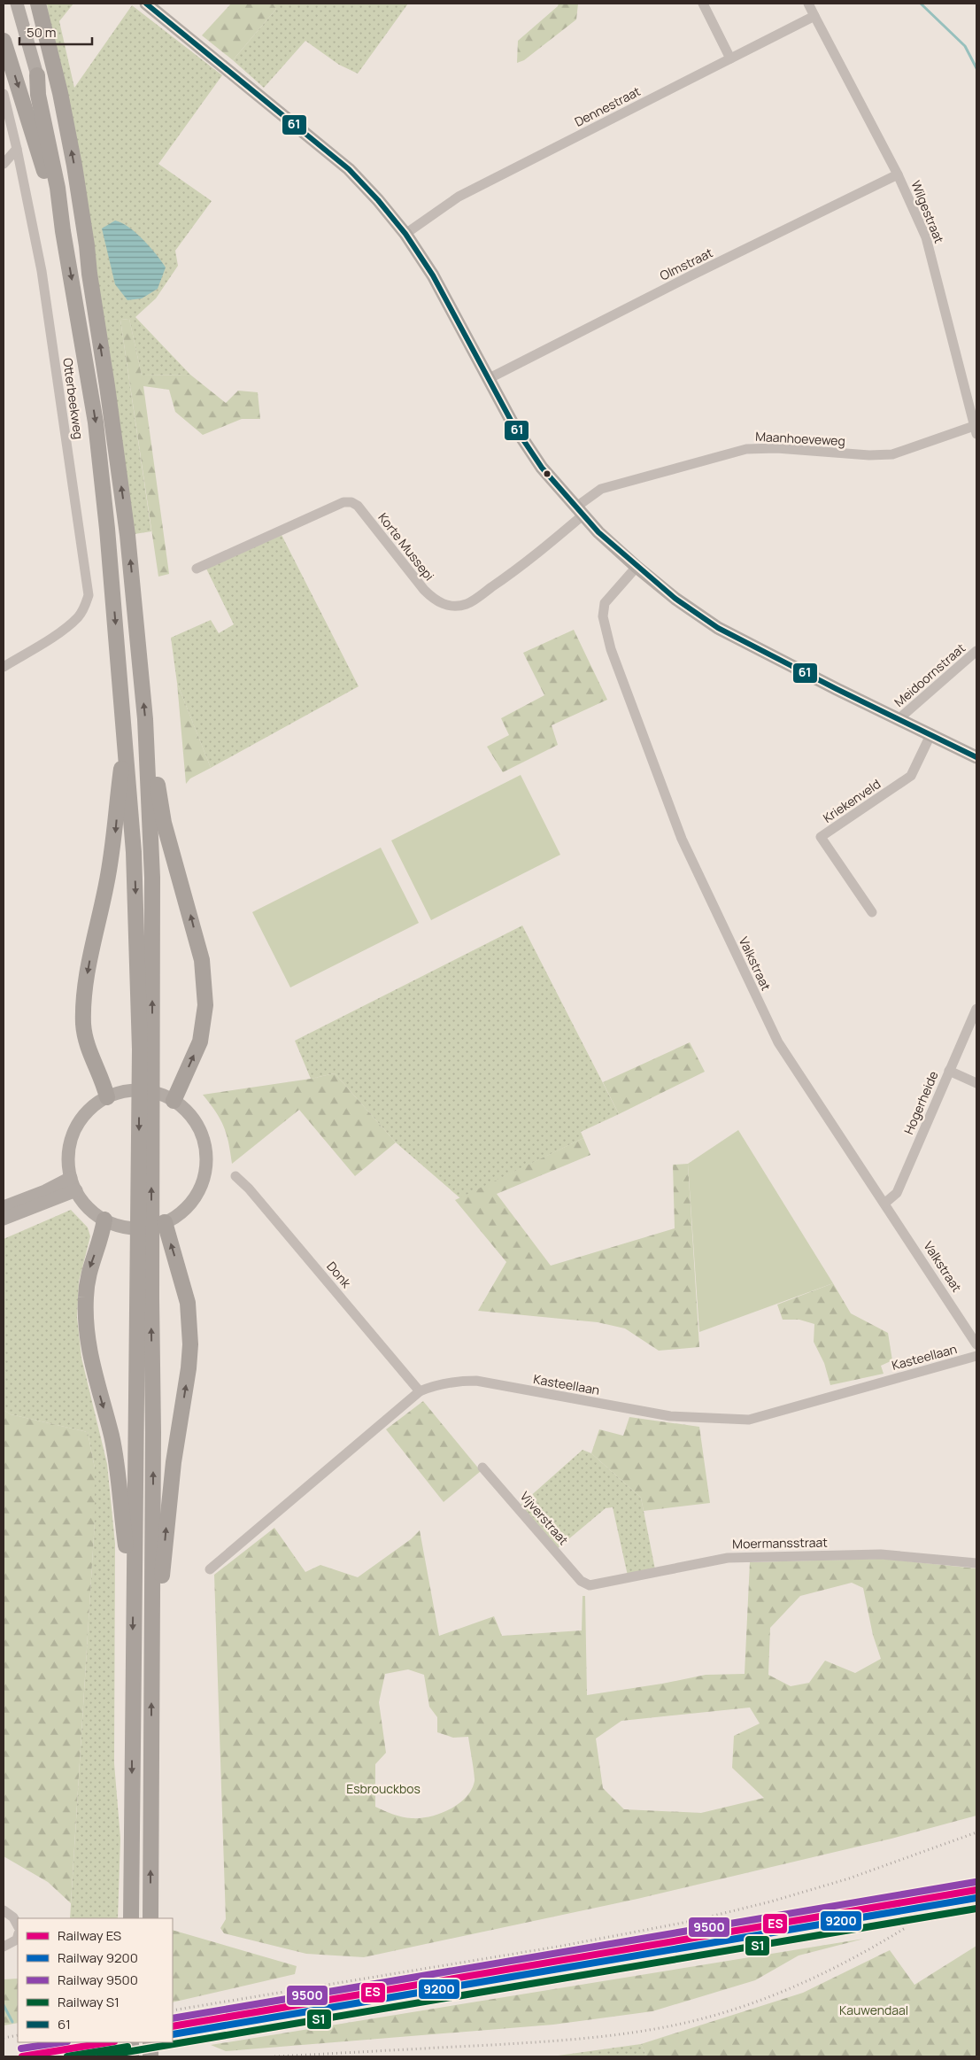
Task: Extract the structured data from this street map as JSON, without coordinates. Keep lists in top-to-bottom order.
{
  "streets": {
    "street": [
      "Dennestraat",
      "Wilgestraat",
      "Olmstraat",
      "Otterbeekweg",
      "Maanhoeveweg",
      "Korte Mussepi",
      "Meidoornstraat",
      "Kriekenveld",
      "Valkstraat",
      "Hogerheide",
      "Donk",
      "Kasteellaan",
      "Vijverstraat",
      "Moermansstraat"
    ]
  },
  "crossings": [
    ["Dennestraat", "Wilgestraat"],
    ["Wilgestraat", "Olmstraat"],
    ["Wilgestraat", "Maanhoeveweg"],
    ["Maanhoeveweg", "Korte Mussepi"],
    ["Valkstraat", "Hogerheide"],
    ["Donk", "Kasteellaan"],
    ["Vijverstraat", "Moermansstraat"]
  ],
  "parks": ["Esbrouckbos", "Kauwendaal"],
  "lines": [
    "transit line 61",
    "rail line 9500",
    "rail line ES",
    "rail line 9200",
    "rail line S1"
  ],
  "legend": [
    "Railway ES",
    "Railway 9200",
    "Railway 9500",
    "Railway S1",
    "61"
  ],
  "scale_bar": "50 m"
}
